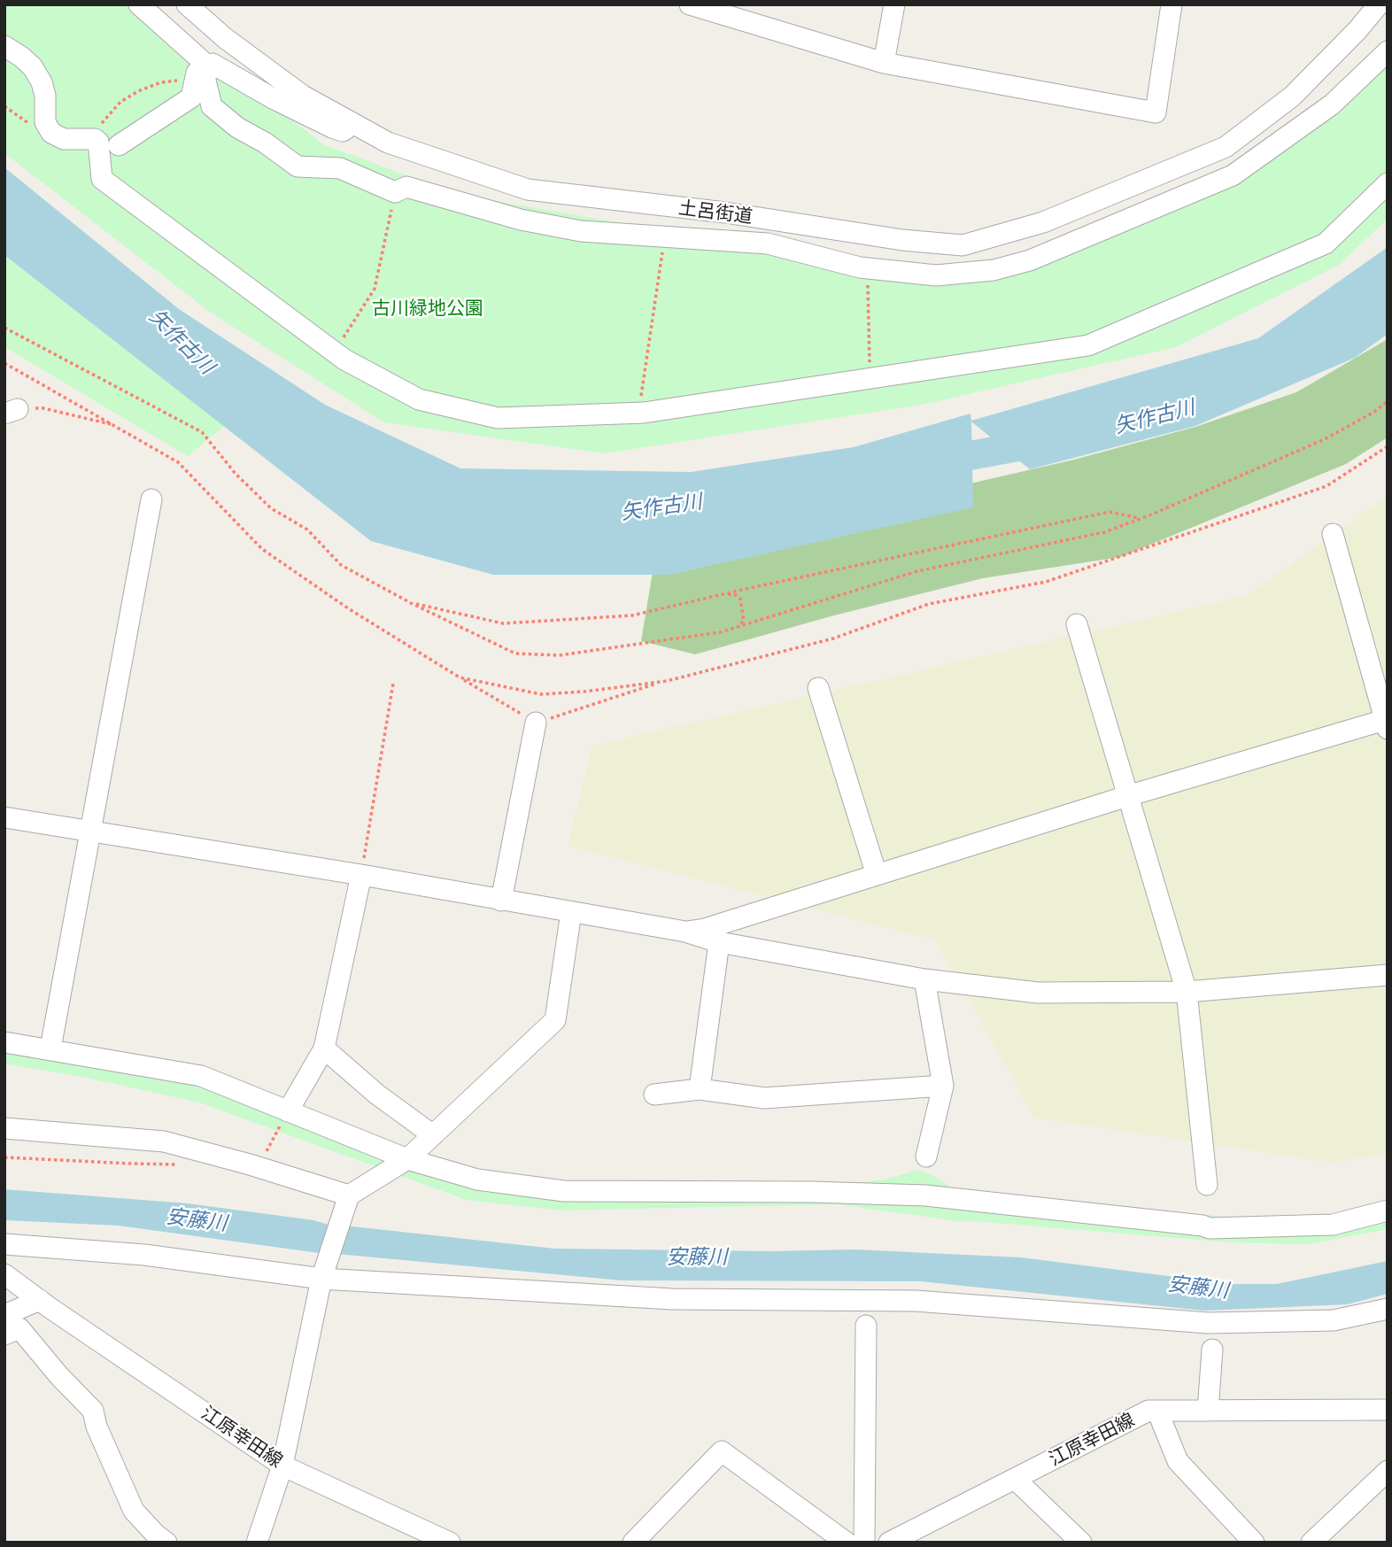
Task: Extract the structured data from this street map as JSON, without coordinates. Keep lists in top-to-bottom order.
{
  "streets": {
    "street": ["土呂街道", "江原幸田線"]
  },
  "water": ["矢作古川", "安藤川"],
  "parks": ["古川緑地公園"]
}
